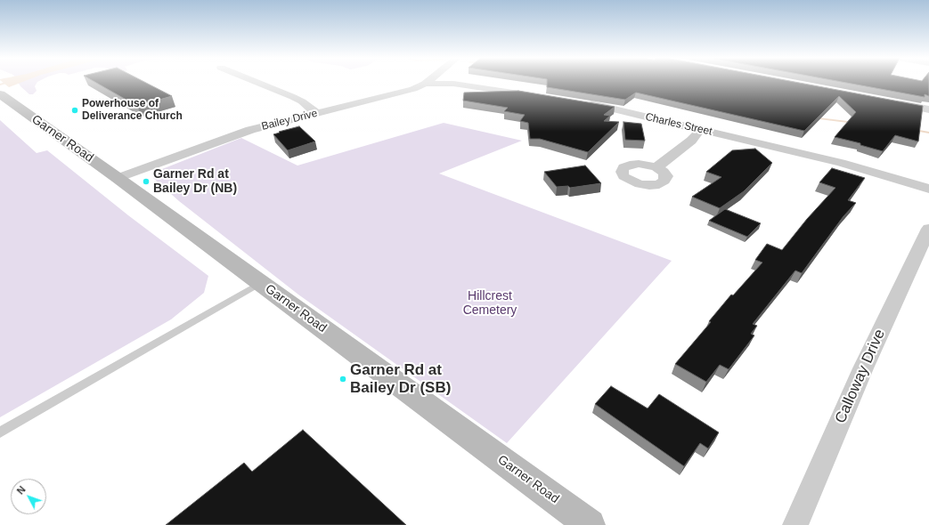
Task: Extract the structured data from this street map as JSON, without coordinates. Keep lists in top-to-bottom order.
{
  "streets": {
    "main road": ["Garner Road"],
    "street": ["Bailey Drive", "Charles Street", "Calloway Drive"]
  },
  "crossings": [
    ["Bailey Drive", "Garner Road"]
  ],
  "parks": ["Hillcrest Cemetery"],
  "places": ["Powerhouse of Deliverance Church", "Garner Rd at Bailey Dr (NB)", "Garner Rd at Bailey Dr (SB)"],
  "north": "top left"
}
